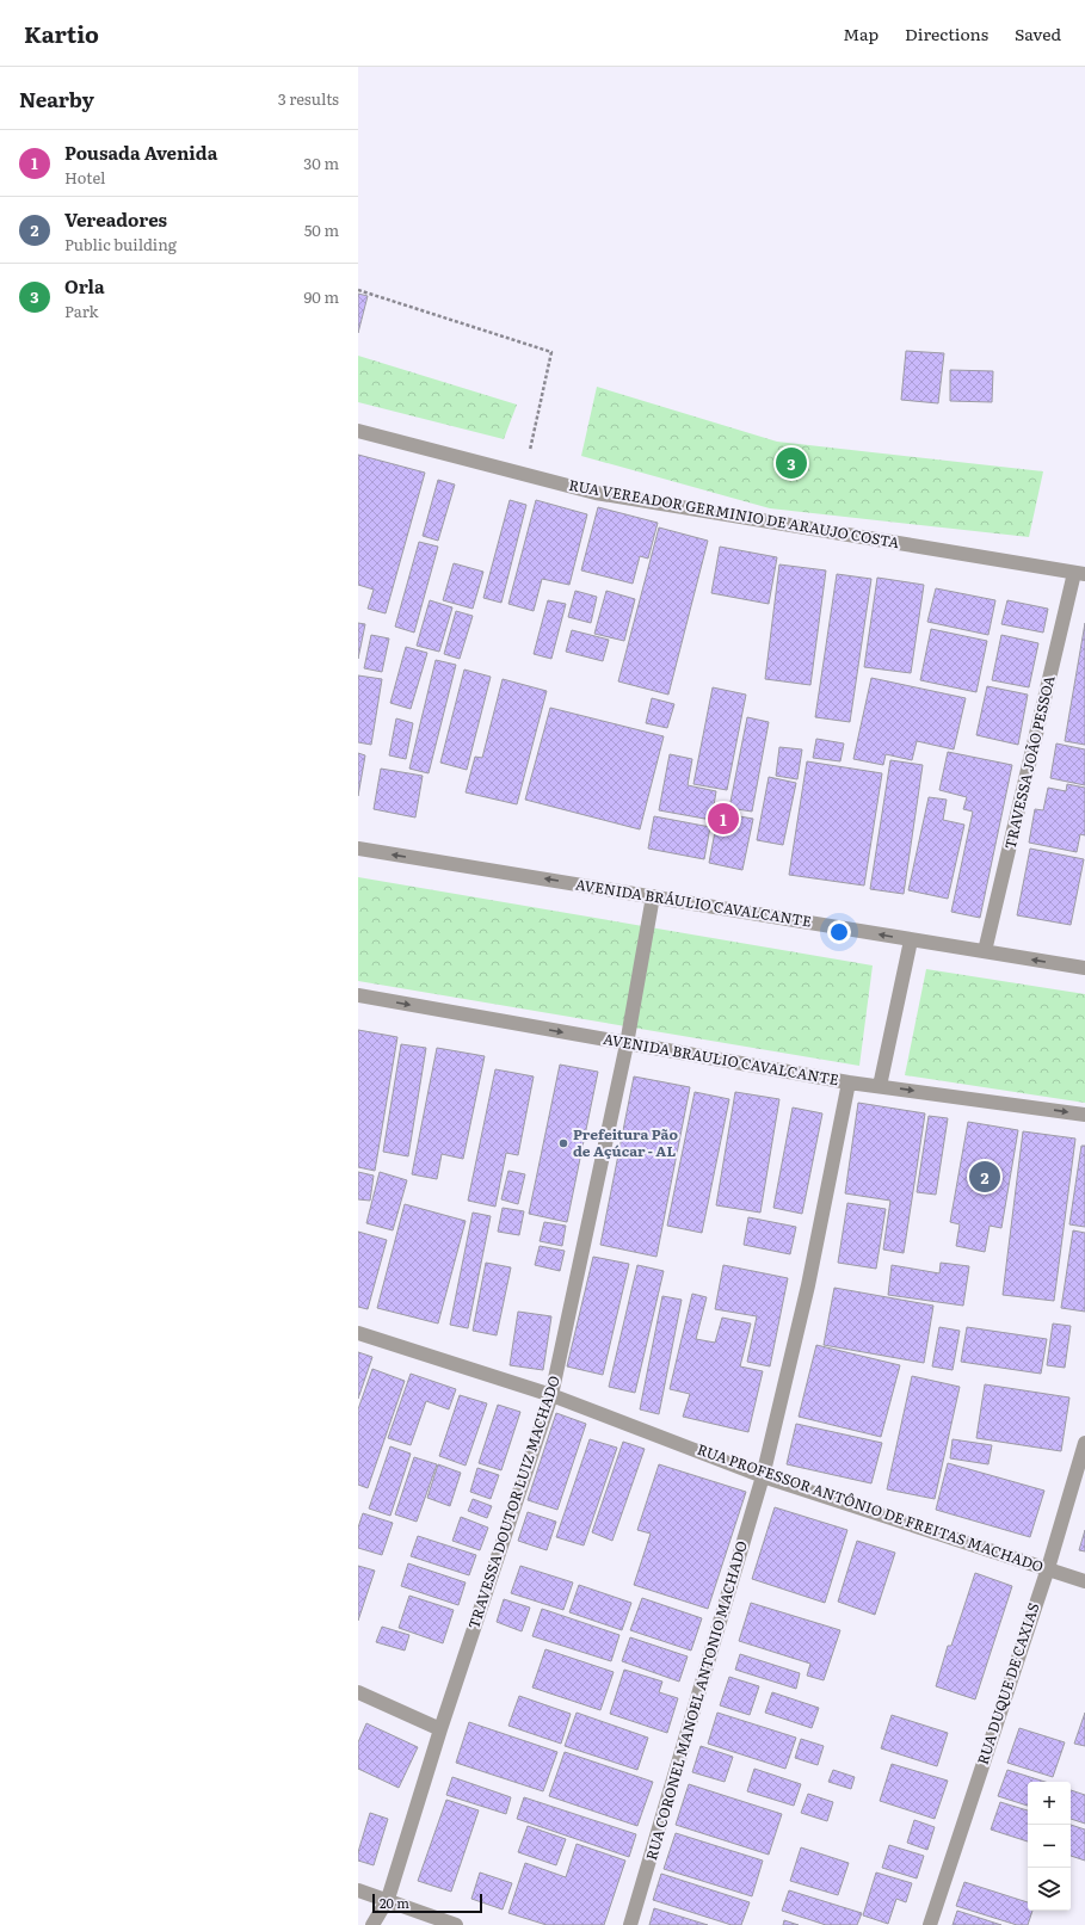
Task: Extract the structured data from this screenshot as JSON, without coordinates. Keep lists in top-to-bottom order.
{
  "streets": {
    "street": [
      "RUA VEREADOR GERMINIO DE ARAUJO COSTA",
      "TRAVESSA JOÃO PESSOA",
      "AVENIDA BRÁULIO CAVALCANTE",
      "AVENIDA BRAULIO CAVALCANTE",
      "TRAVESSA DOUTOR LUIZ MACHADO",
      "RUA PROFESSOR ANTÔNIO DE FREITAS MACHADO",
      "RUA DUQUE DE CAXIAS",
      "RUA CORONEL MANOEL ANTONIO MACHADO"
    ]
  },
  "crossings": [
    ["RUA VEREADOR GERMINIO DE ARAUJO COSTA", "TRAVESSA JOÃO PESSOA"],
    ["TRAVESSA JOÃO PESSOA", "AVENIDA BRÁULIO CAVALCANTE"],
    ["AVENIDA BRÁULIO CAVALCANTE", "TRAVESSA DOUTOR LUIZ MACHADO"],
    ["AVENIDA BRAULIO CAVALCANTE", "TRAVESSA DOUTOR LUIZ MACHADO"],
    ["AVENIDA BRAULIO CAVALCANTE", "RUA CORONEL MANOEL ANTONIO MACHADO"],
    ["TRAVESSA DOUTOR LUIZ MACHADO", "RUA PROFESSOR ANTÔNIO DE FREITAS MACHADO"],
    ["RUA PROFESSOR ANTÔNIO DE FREITAS MACHADO", "RUA DUQUE DE CAXIAS"],
    ["RUA PROFESSOR ANTÔNIO DE FREITAS MACHADO", "RUA CORONEL MANOEL ANTONIO MACHADO"]
  ],
  "one_way": ["AVENIDA BRÁULIO CAVALCANTE", "AVENIDA BRAULIO CAVALCANTE"],
  "places": ["Prefeitura Pão de Açúcar - AL"],
  "scale_bar": "20 m",
  "page": {
    "header": "Kartio",
    "nav": ["Map", "Directions", "Saved"],
    "heading": ["Nearby", "3 results"],
    "list": [
      {
        "mark": "1",
        "name": "Pousada Avenida",
        "note": "Hotel",
        "value": "30 m"
      },
      {
        "mark": "2",
        "name": "Vereadores",
        "note": "Public building",
        "value": "50 m"
      },
      {
        "mark": "3",
        "name": "Orla",
        "note": "Park",
        "value": "90 m"
      }
    ],
    "pins": ["3", "1", "2"],
    "map_buttons": ["+", "−"],
    "scale": "20 m"
  }
}
